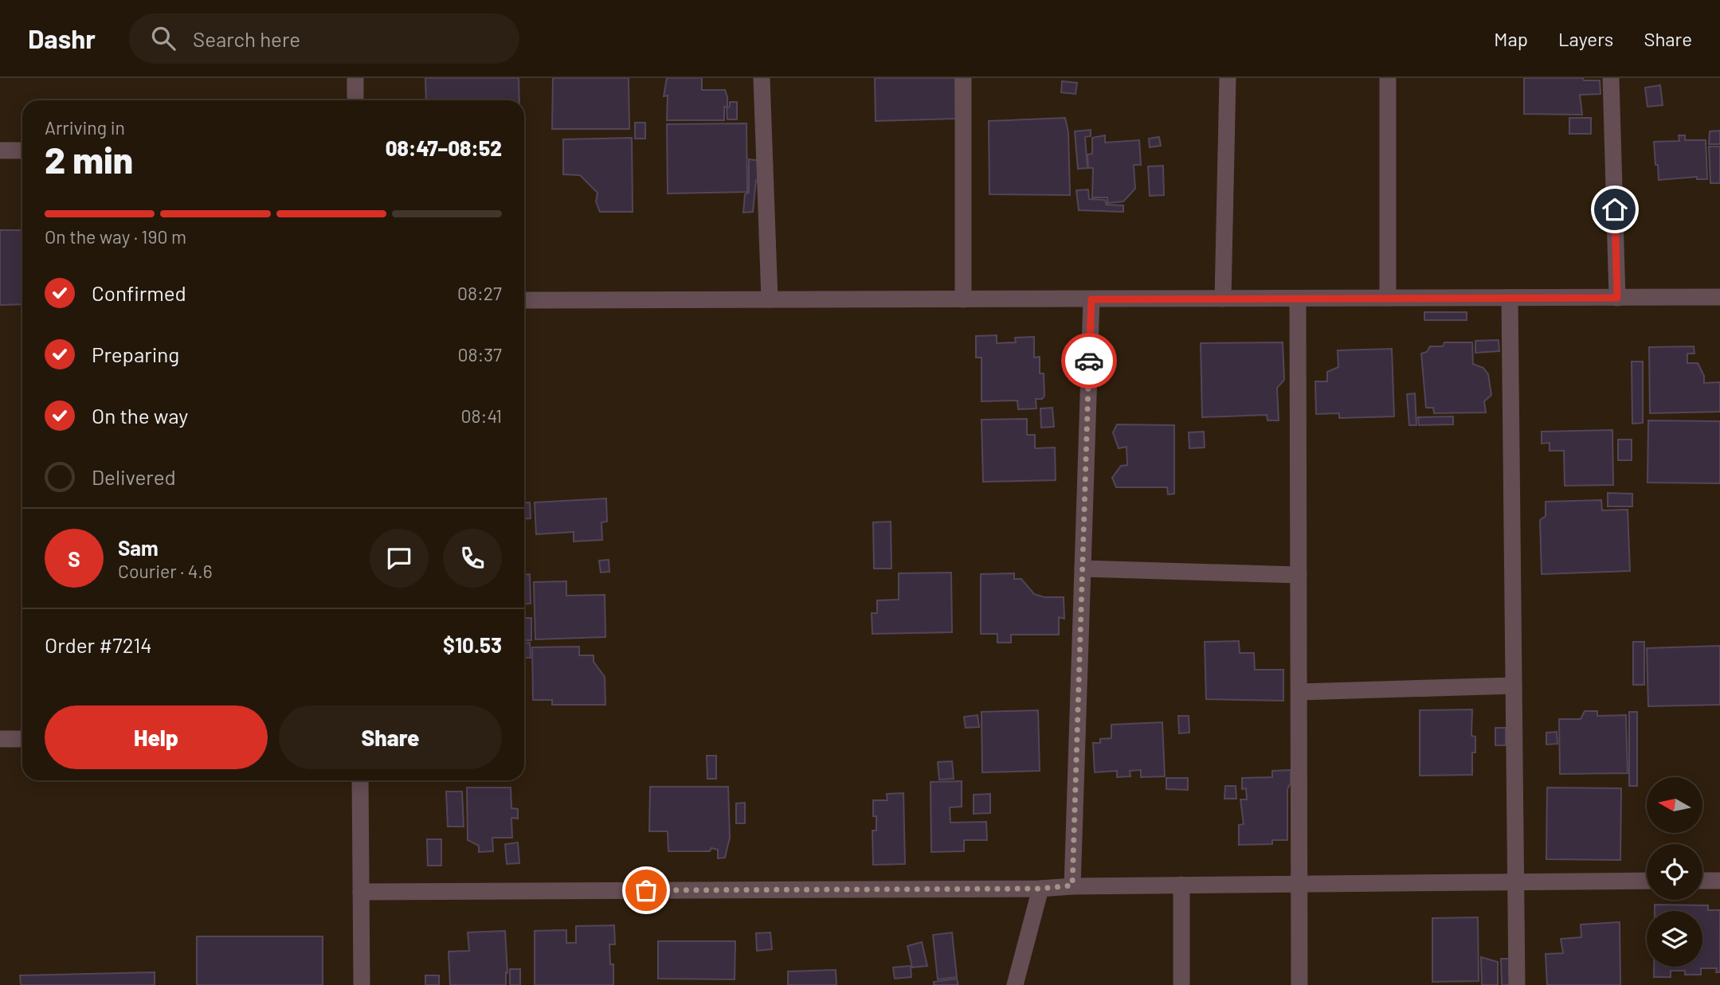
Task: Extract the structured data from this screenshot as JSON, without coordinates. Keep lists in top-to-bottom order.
{
  "north": "left",
  "page": {
    "header": "Dashr",
    "search": "Search here",
    "nav": ["Map", "Layers", "Share"],
    "heading": ["2 min", "Arriving in", "08:47–08:52"],
    "panel": [
      "Sam",
      "Courier · 4.6",
      "Order #7214",
      "$10.53"
    ],
    "bar": "On the way · 190 m",
    "list": [
      ["Confirmed", "08:27"],
      ["Preparing", "08:37"],
      ["On the way", "08:41"],
      "Delivered"
    ],
    "round": "S",
    "buttons": ["Help", "Share"]
  }
}
